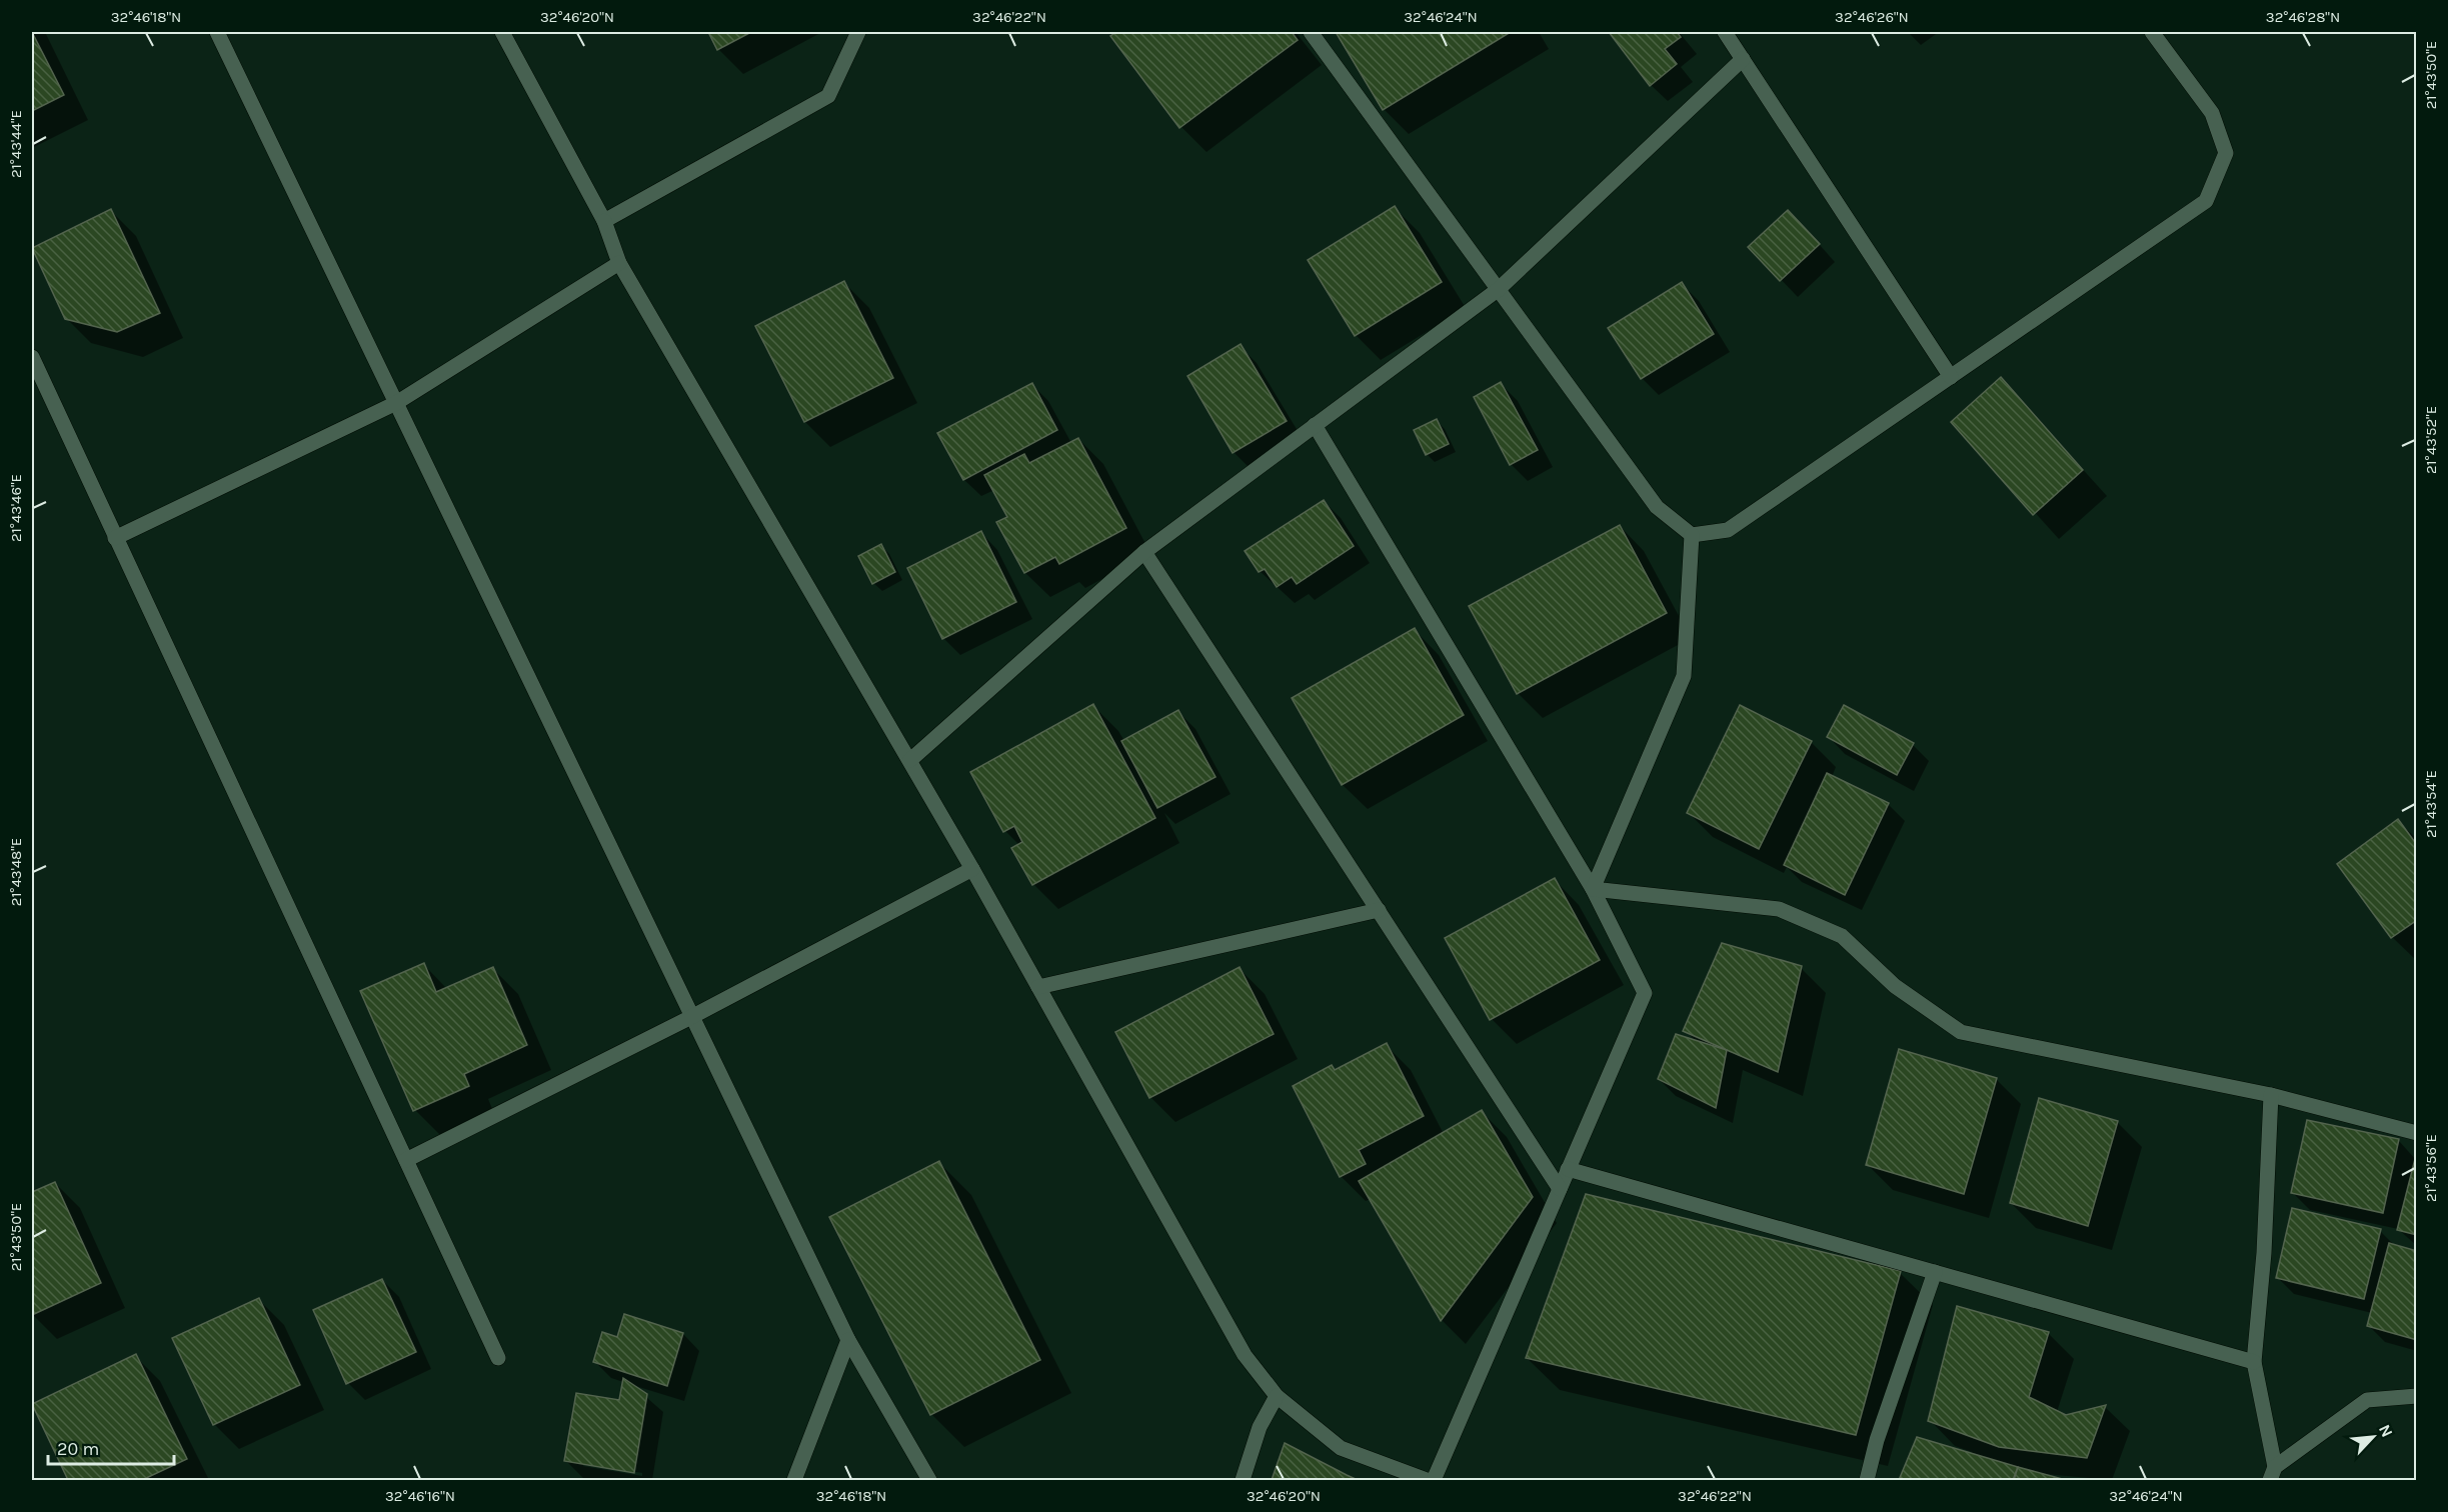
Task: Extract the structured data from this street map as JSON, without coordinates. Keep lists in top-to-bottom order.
{
  "scale_bar": "20 m",
  "north": "top right",
  "coordinates": [
    "32°46'18\"N",
    "32°46'20\"N",
    "32°46'22\"N",
    "32°46'24\"N",
    "32°46'26\"N",
    "32°46'28\"N",
    "21°43'50\"E",
    "21°43'44\"E",
    "21°43'52\"E",
    "21°43'46\"E",
    "21°43'54\"E",
    "21°43'48\"E",
    "21°43'56\"E",
    "32°46'16\"N"
  ]
}
